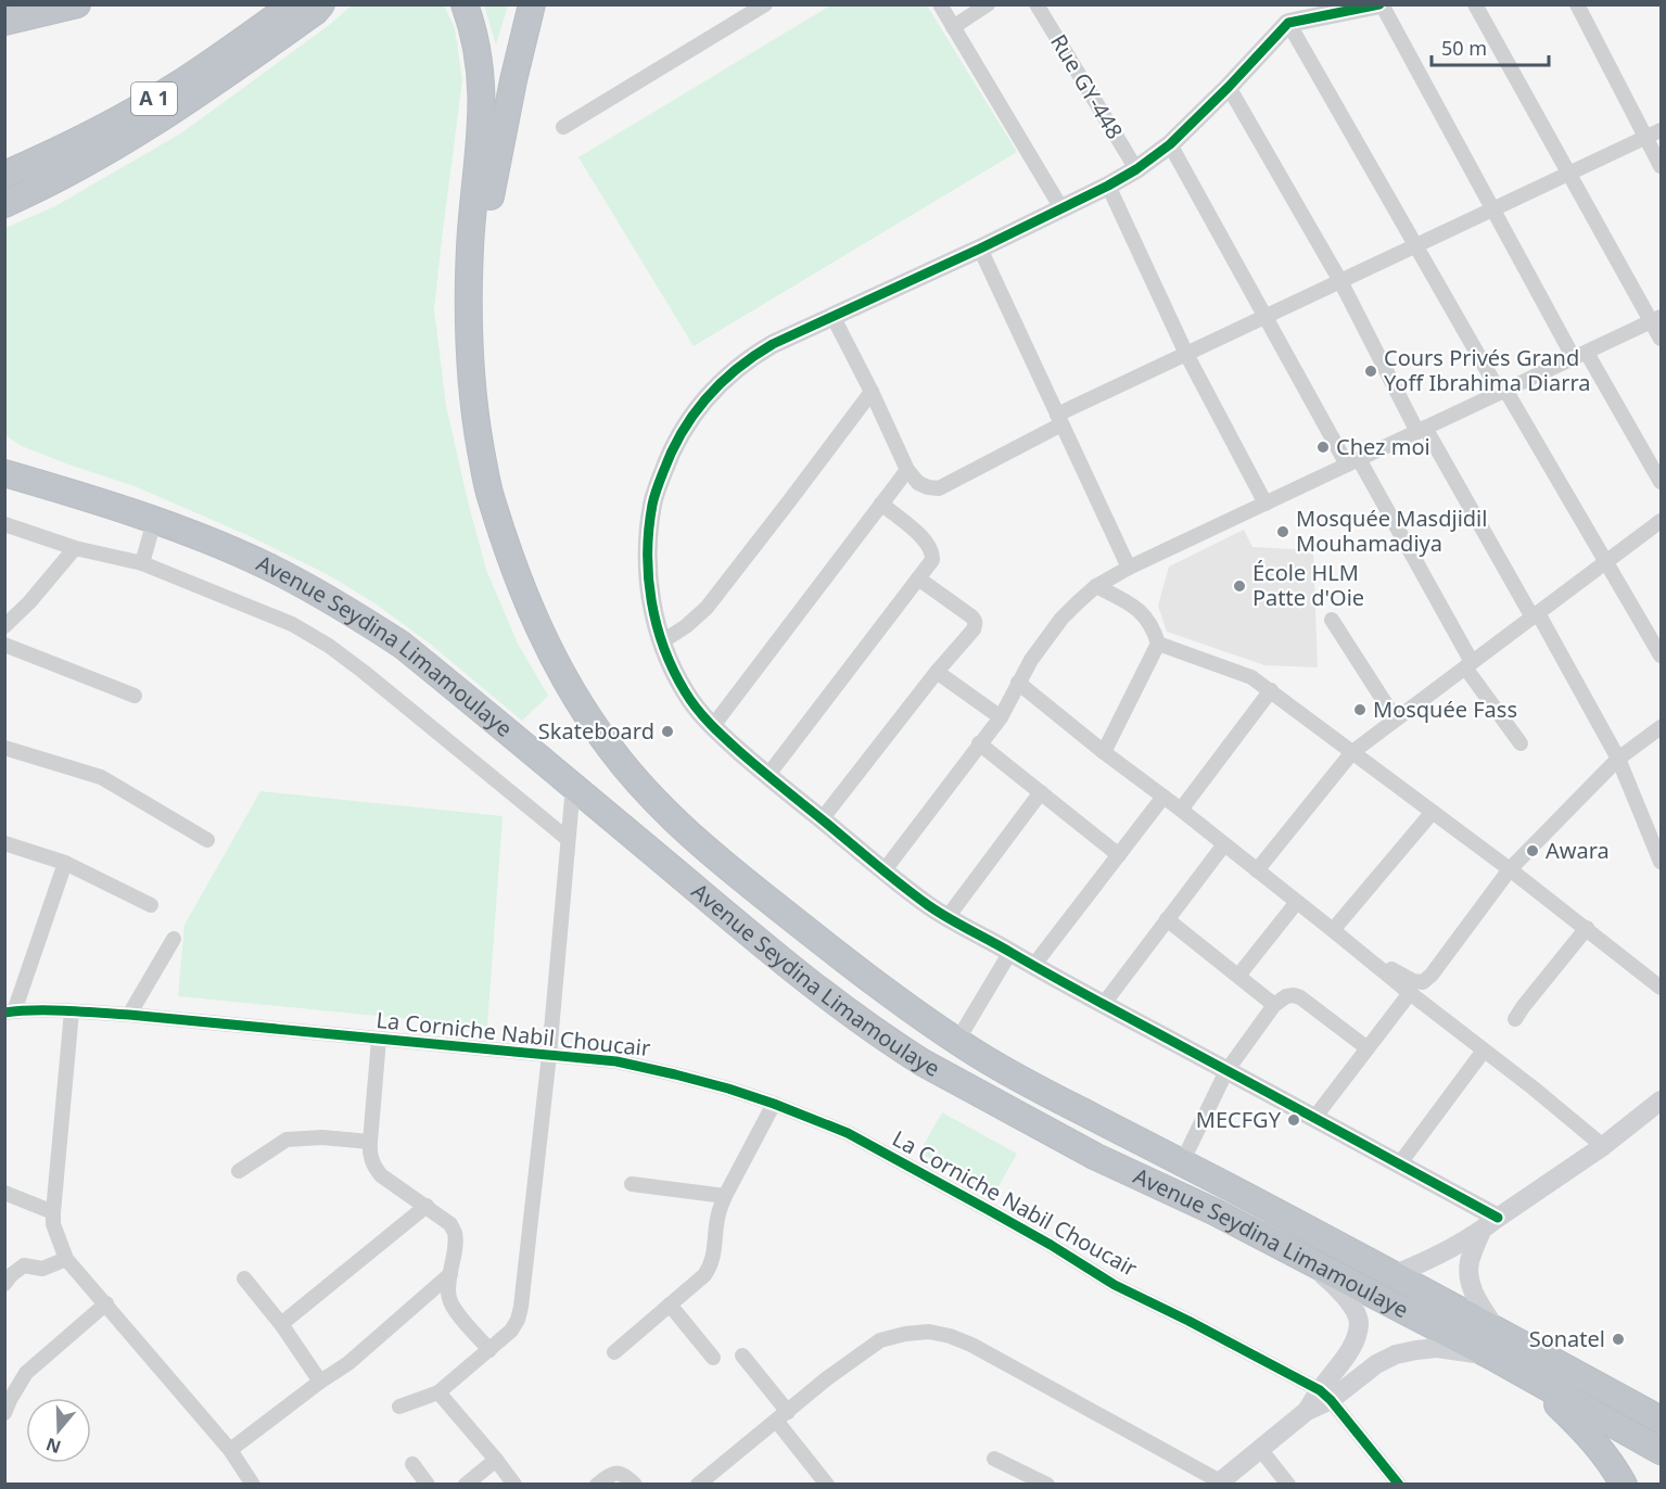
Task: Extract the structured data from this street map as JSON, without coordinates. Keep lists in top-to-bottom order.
{
  "streets": {
    "highway": ["A 1", "Avenue Seydina Limamoulaye"],
    "street": ["Rue GY-448", "La Corniche Nabil Choucair"]
  },
  "places": [
    "Cours Privés Grand Yoff Ibrahima Diarra",
    "Chez moi",
    "Mosquée Masdjidil Mouhamadiya",
    "École HLM Patte d'Oie",
    "Mosquée Fass",
    "Skateboard",
    "Awara",
    "MECFGY",
    "Sonatel"
  ],
  "scale_bar": "50 m",
  "north": "bottom"
}
